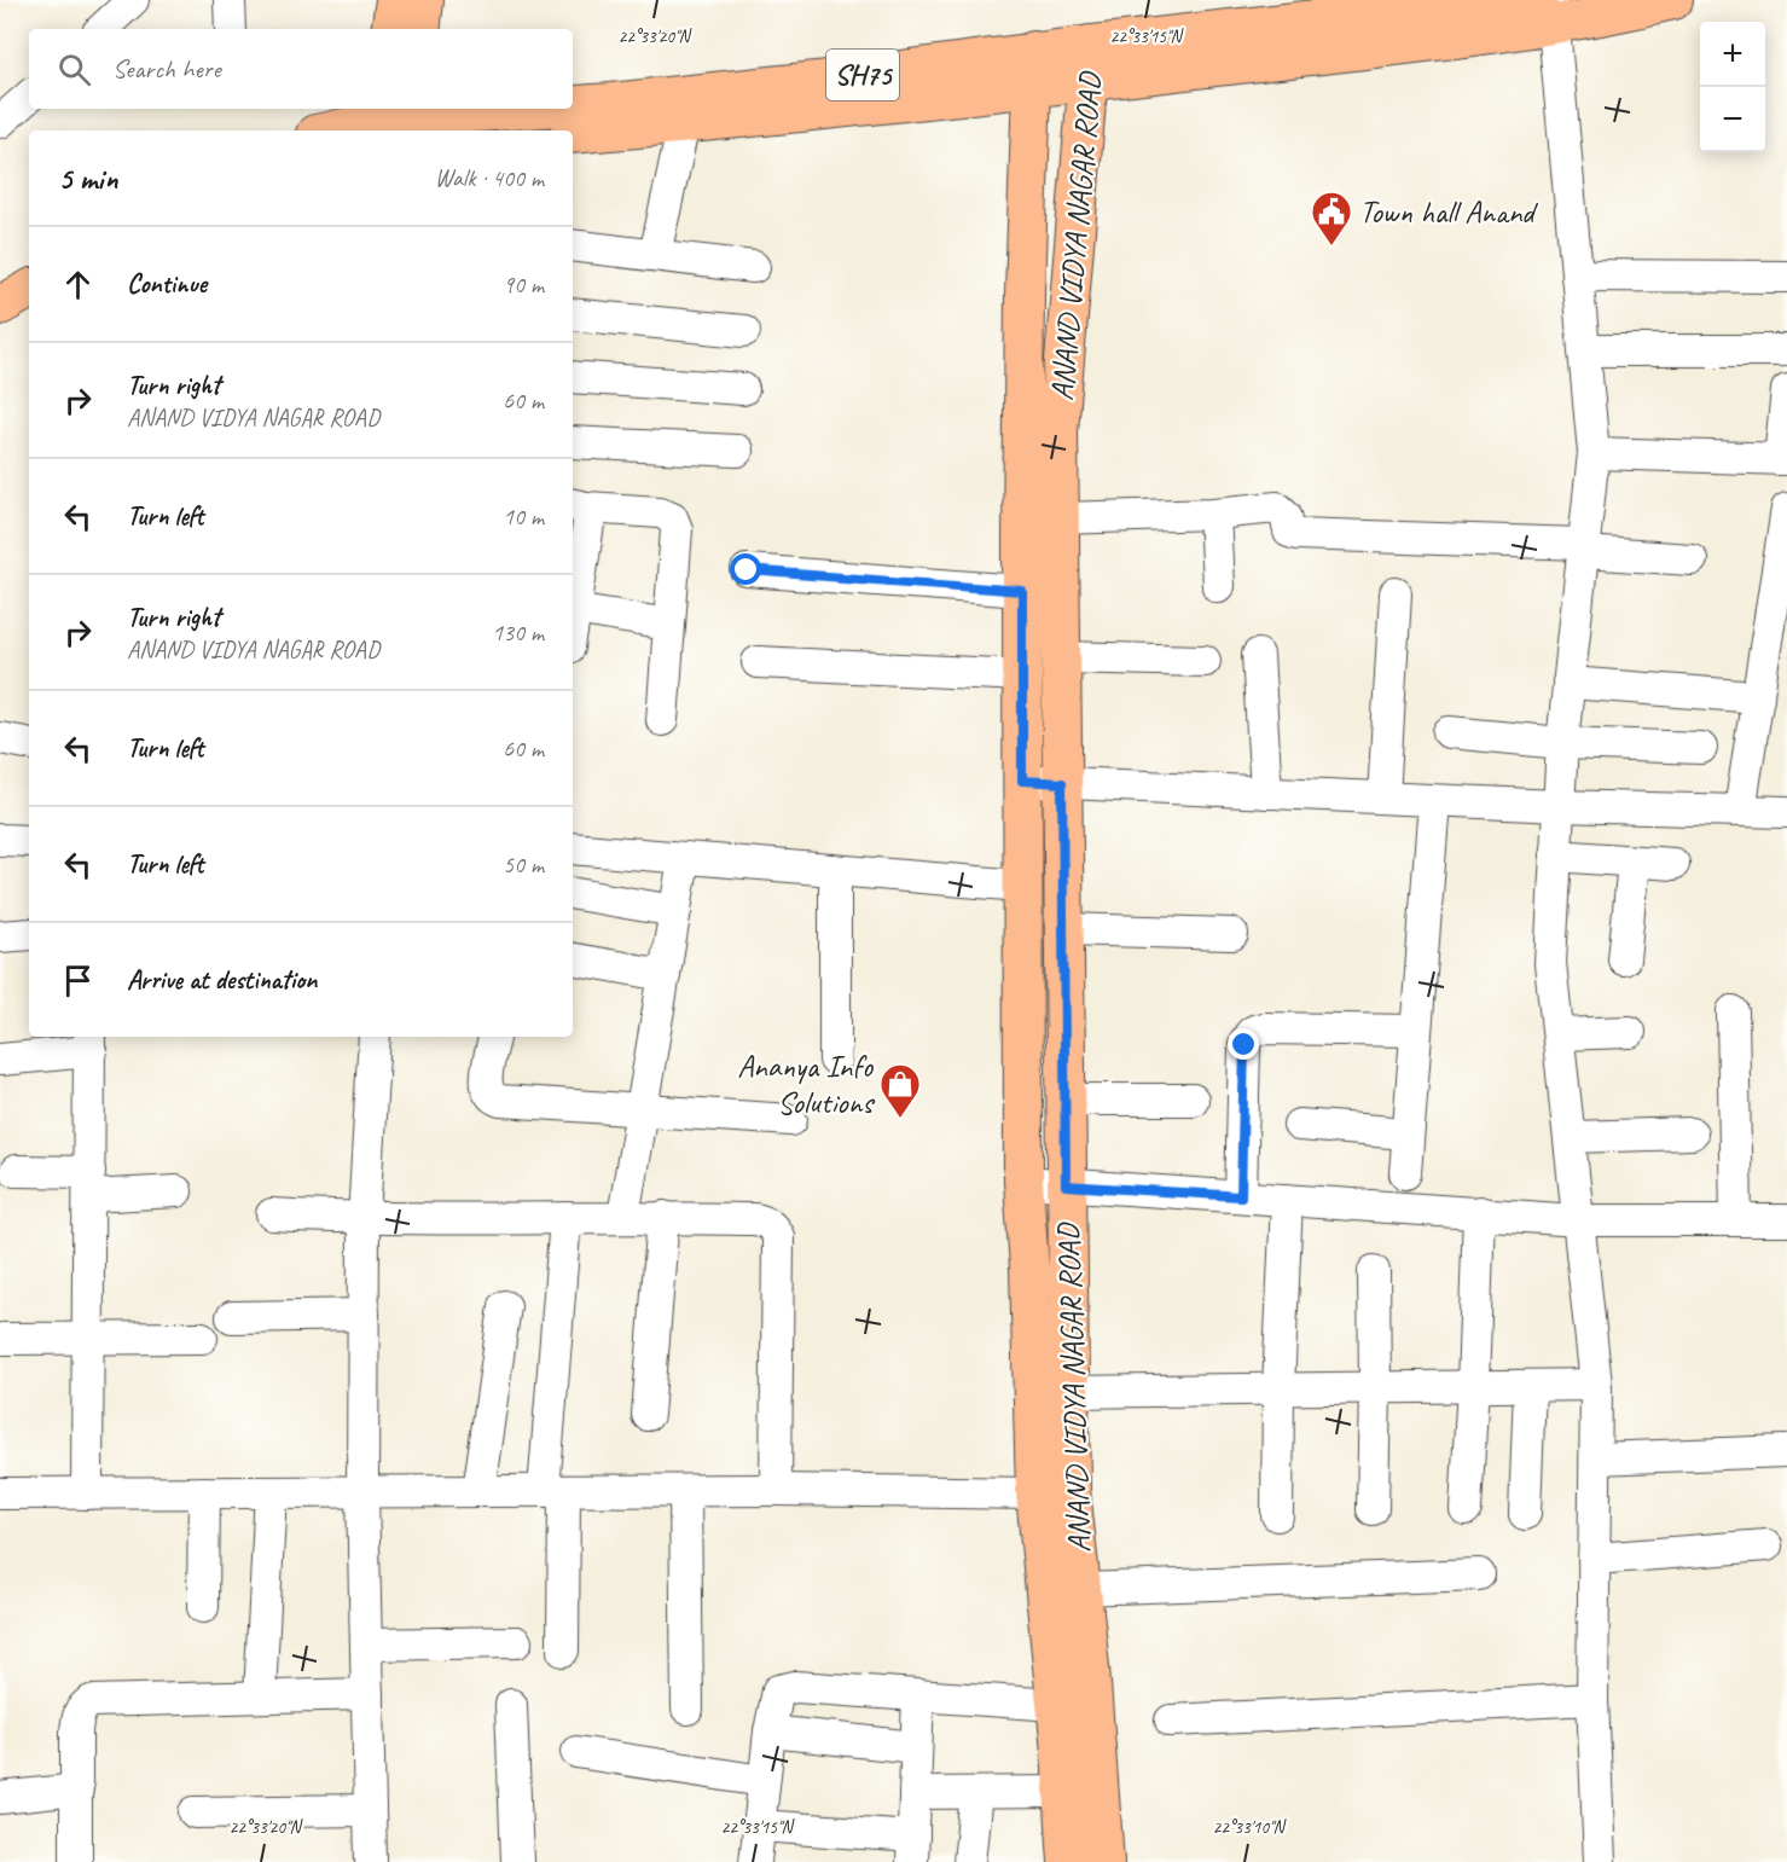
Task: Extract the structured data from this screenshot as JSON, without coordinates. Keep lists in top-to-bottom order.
{
  "streets": {
    "main road": ["SH75", "ANAND VIDYA NAGAR ROAD"]
  },
  "crossings": [
    ["SH75", "ANAND VIDYA NAGAR ROAD"]
  ],
  "places": {
    "public building": ["Town hall Anand"],
    "shop": ["Ananya Info Solutions"]
  },
  "page": {
    "map_buttons": ["+", "−"],
    "search": "Search here",
    "heading": ["5 min", "Walk · 400 m"],
    "list": [
      ["Continue", "90 m"],
      ["Turn right", "ANAND VIDYA NAGAR ROAD", "60 m"],
      ["Turn left", "10 m"],
      ["Turn right", "ANAND VIDYA NAGAR ROAD", "130 m"],
      ["Turn left", "60 m"],
      ["Turn left", "50 m"],
      "Arrive at destination"
    ]
  },
  "coordinates": ["22°33'20\"N", "22°33'15\"N", "22°33'10\"N"]
}
